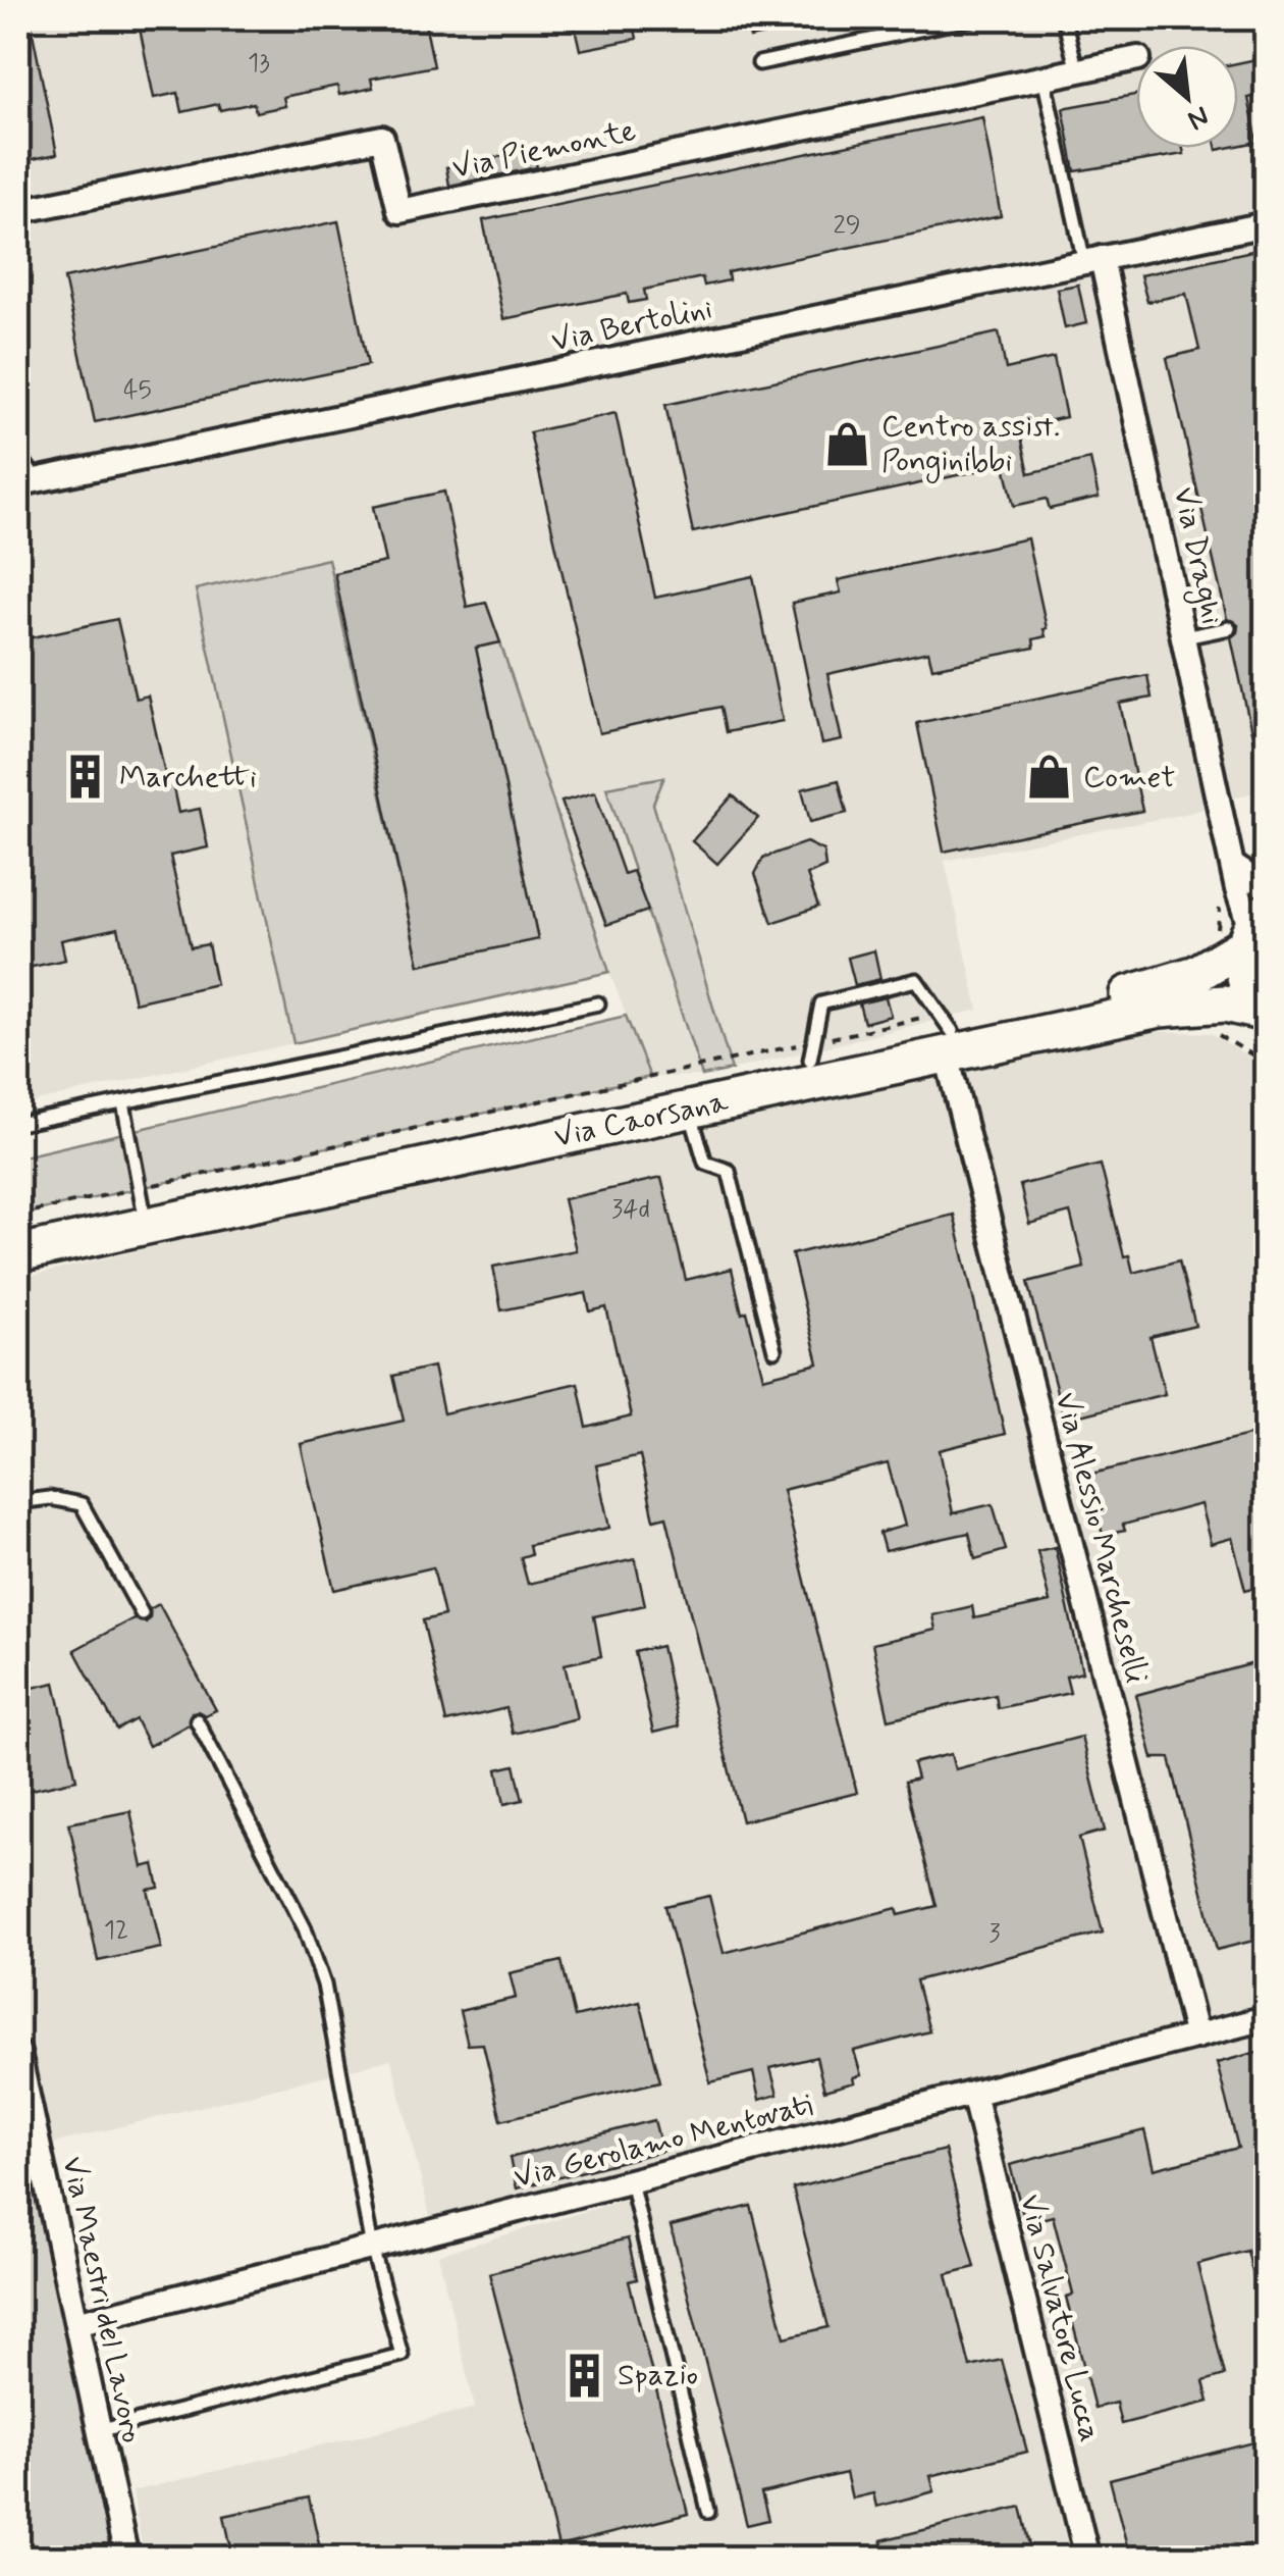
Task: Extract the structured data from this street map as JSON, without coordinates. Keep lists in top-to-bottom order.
{
  "streets": {
    "main road": ["Via Caorsana"],
    "street": [
      "Via Piemonte",
      "Via Bertolini",
      "Via Draghi",
      "Via Alessio Marcheselli",
      "Via Gerolamo Mentovati",
      "Via Maestri del Lavoro",
      "Via Salvatore Lucca"
    ]
  },
  "crossings": [
    ["Via Bertolini", "Via Draghi"],
    ["Via Draghi", "Via Caorsana"],
    ["Via Caorsana", "Via Alessio Marcheselli"],
    ["Via Alessio Marcheselli", "Via Gerolamo Mentovati"],
    ["Via Gerolamo Mentovati", "Via Maestri del Lavoro"],
    ["Via Gerolamo Mentovati", "Via Salvatore Lucca"]
  ],
  "places": {
    "shop": ["Centro assist. Ponginibbi", "Comet"],
    "building": ["Marchetti", "Spazio"]
  },
  "house_numbers": [
    "13",
    "29",
    "45",
    "34d",
    "12",
    "3"
  ],
  "north": "bottom right"
}
